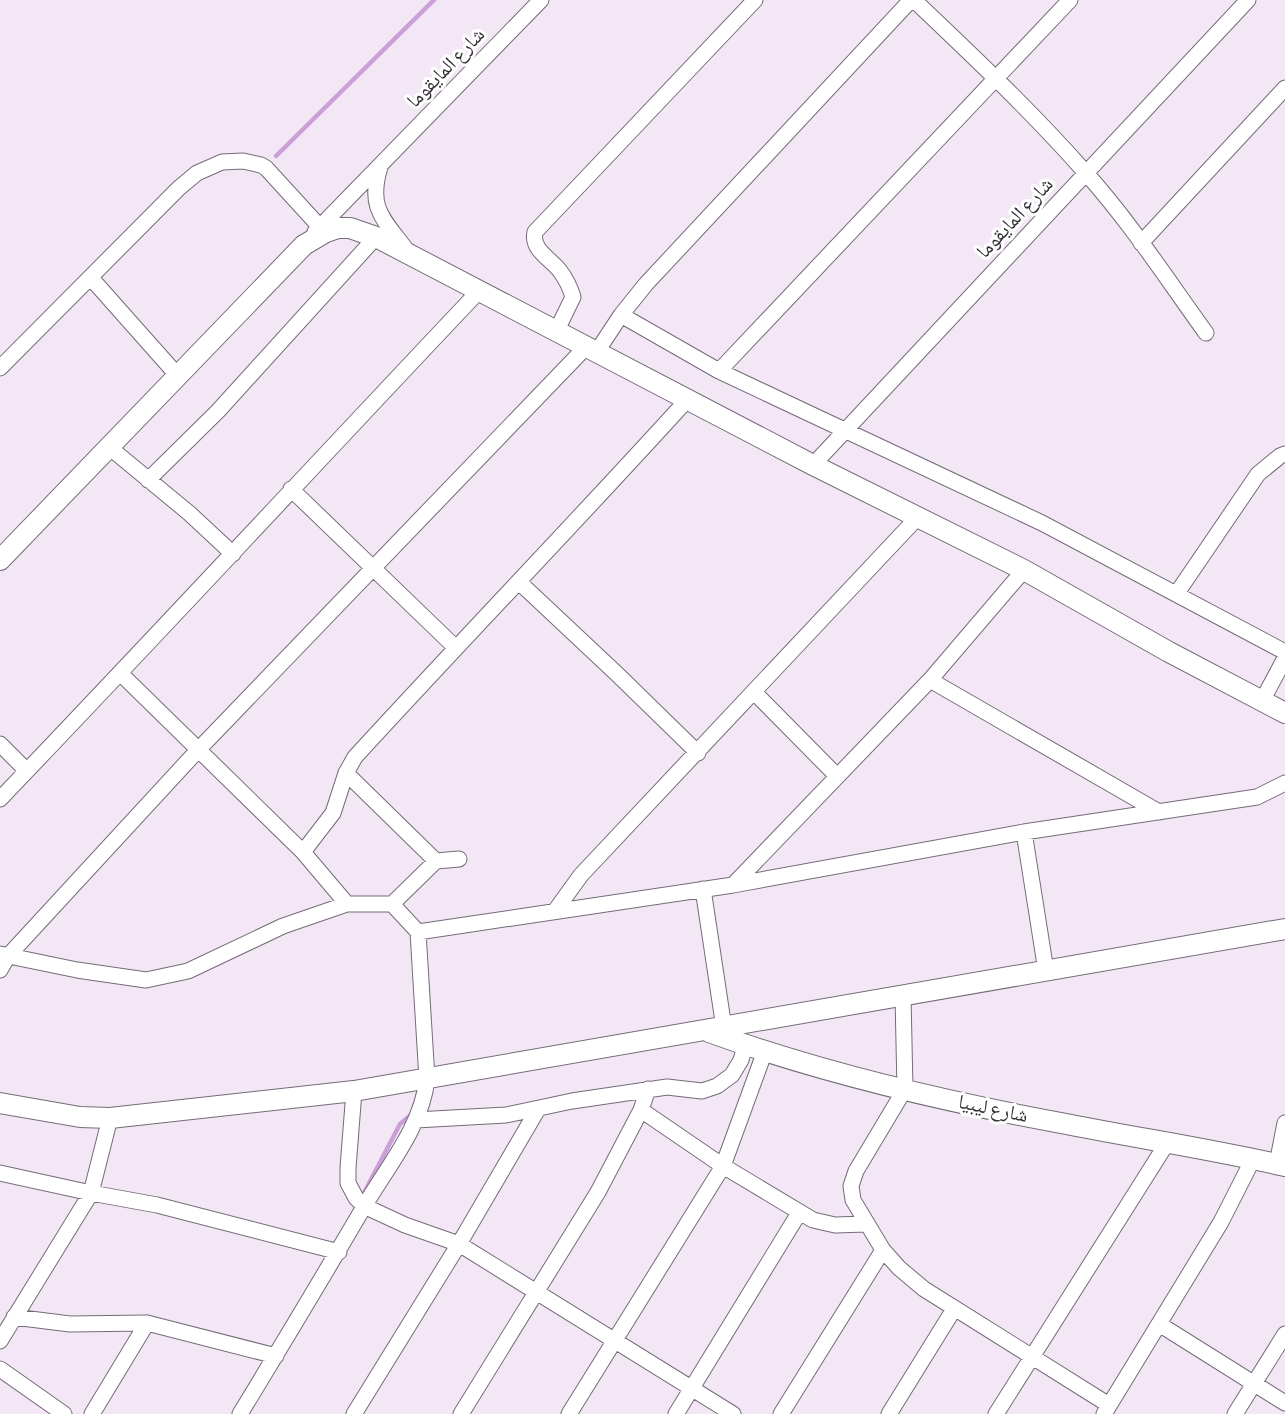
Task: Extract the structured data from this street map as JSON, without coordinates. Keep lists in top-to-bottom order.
{
  "streets": {
    "main road": ["شارع ليبيا"],
    "street": ["شارع المايقوما"]
  }
}
